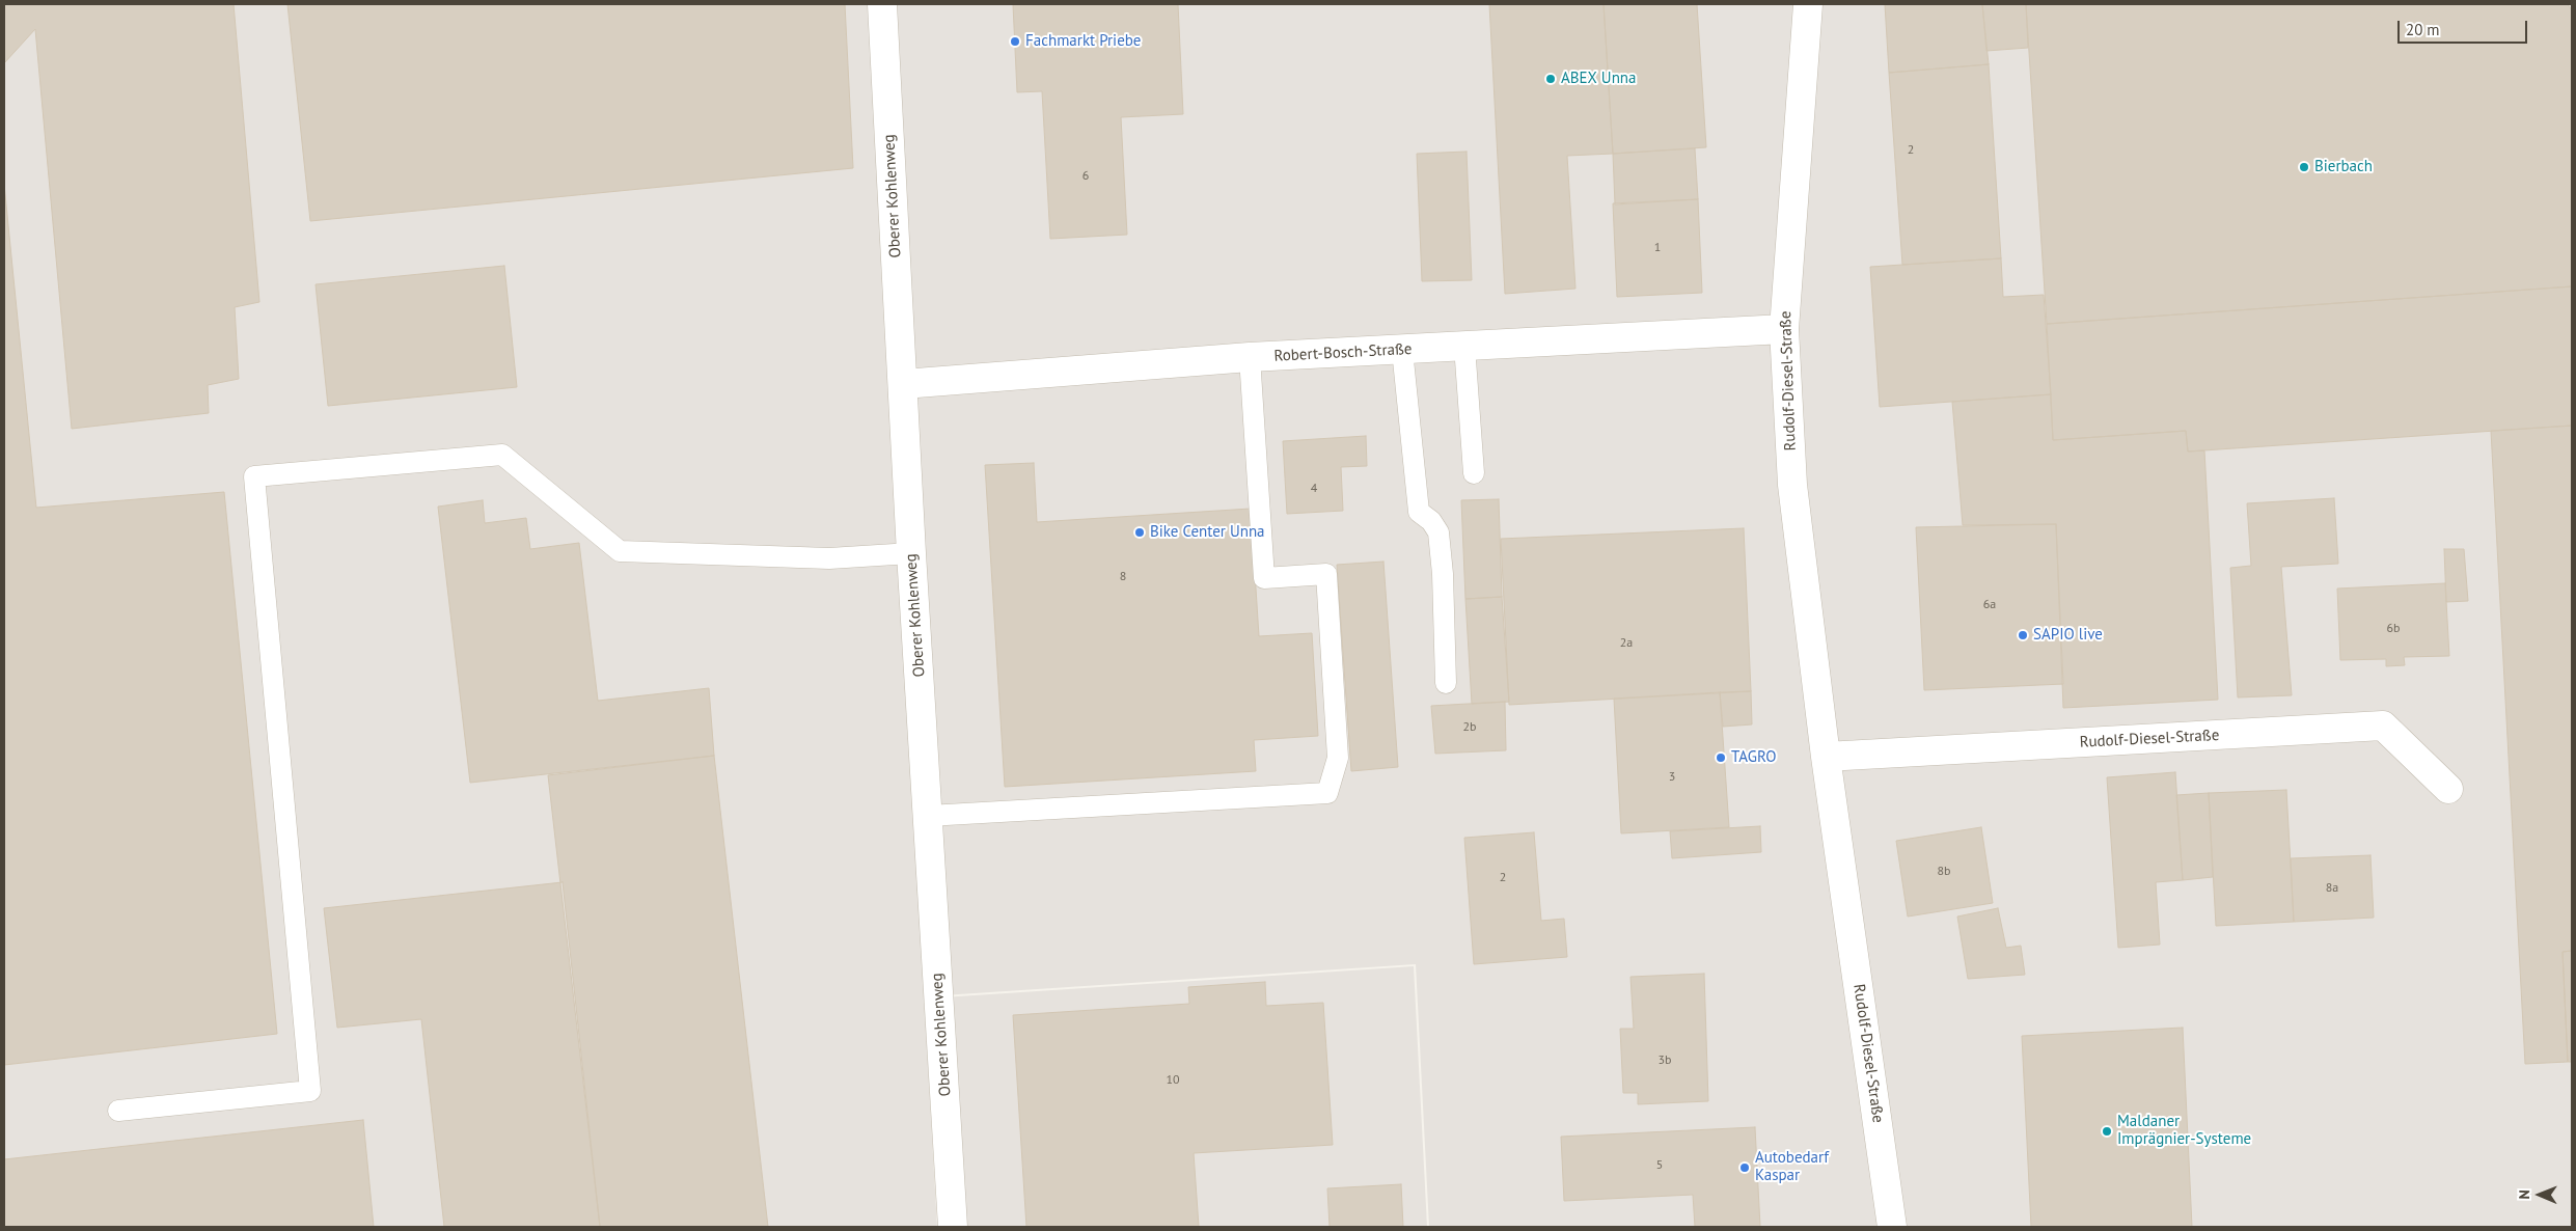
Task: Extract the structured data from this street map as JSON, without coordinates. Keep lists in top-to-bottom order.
{
  "streets": {
    "street": ["Oberer Kohlenweg", "Robert-Bosch-Straße", "Rudolf-Diesel-Straße"]
  },
  "crossings": [
    ["Oberer Kohlenweg", "Robert-Bosch-Straße"],
    ["Robert-Bosch-Straße", "Rudolf-Diesel-Straße"]
  ],
  "places": [
    "Fachmarkt Priebe",
    "ABEX Unna",
    "Bierbach",
    "Bike Center Unna",
    "SAPIO live",
    "TAGRO",
    "Maldaner Imprägnier-Systeme",
    "Autobedarf Kaspar"
  ],
  "house_numbers": [
    "2",
    "6",
    "1",
    "4",
    "8",
    "6a",
    "6b",
    "2a",
    "2b",
    "3",
    "8b",
    "2",
    "8a",
    "3b",
    "10",
    "5"
  ],
  "scale_bar": "20 m",
  "north": "left"
}
